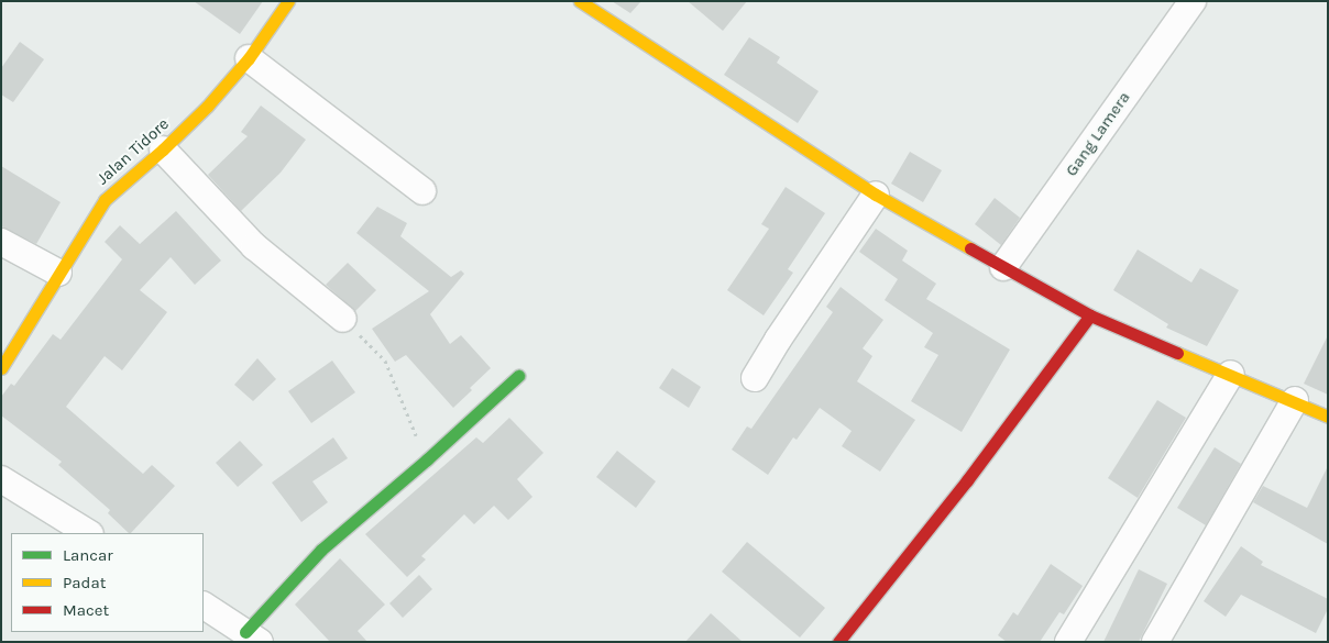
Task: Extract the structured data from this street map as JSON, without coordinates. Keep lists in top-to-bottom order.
{
  "streets": {
    "street": ["Gang Lamera", "Jalan Tidore"]
  },
  "legend": ["Lancar", "Padat", "Macet"]
}
